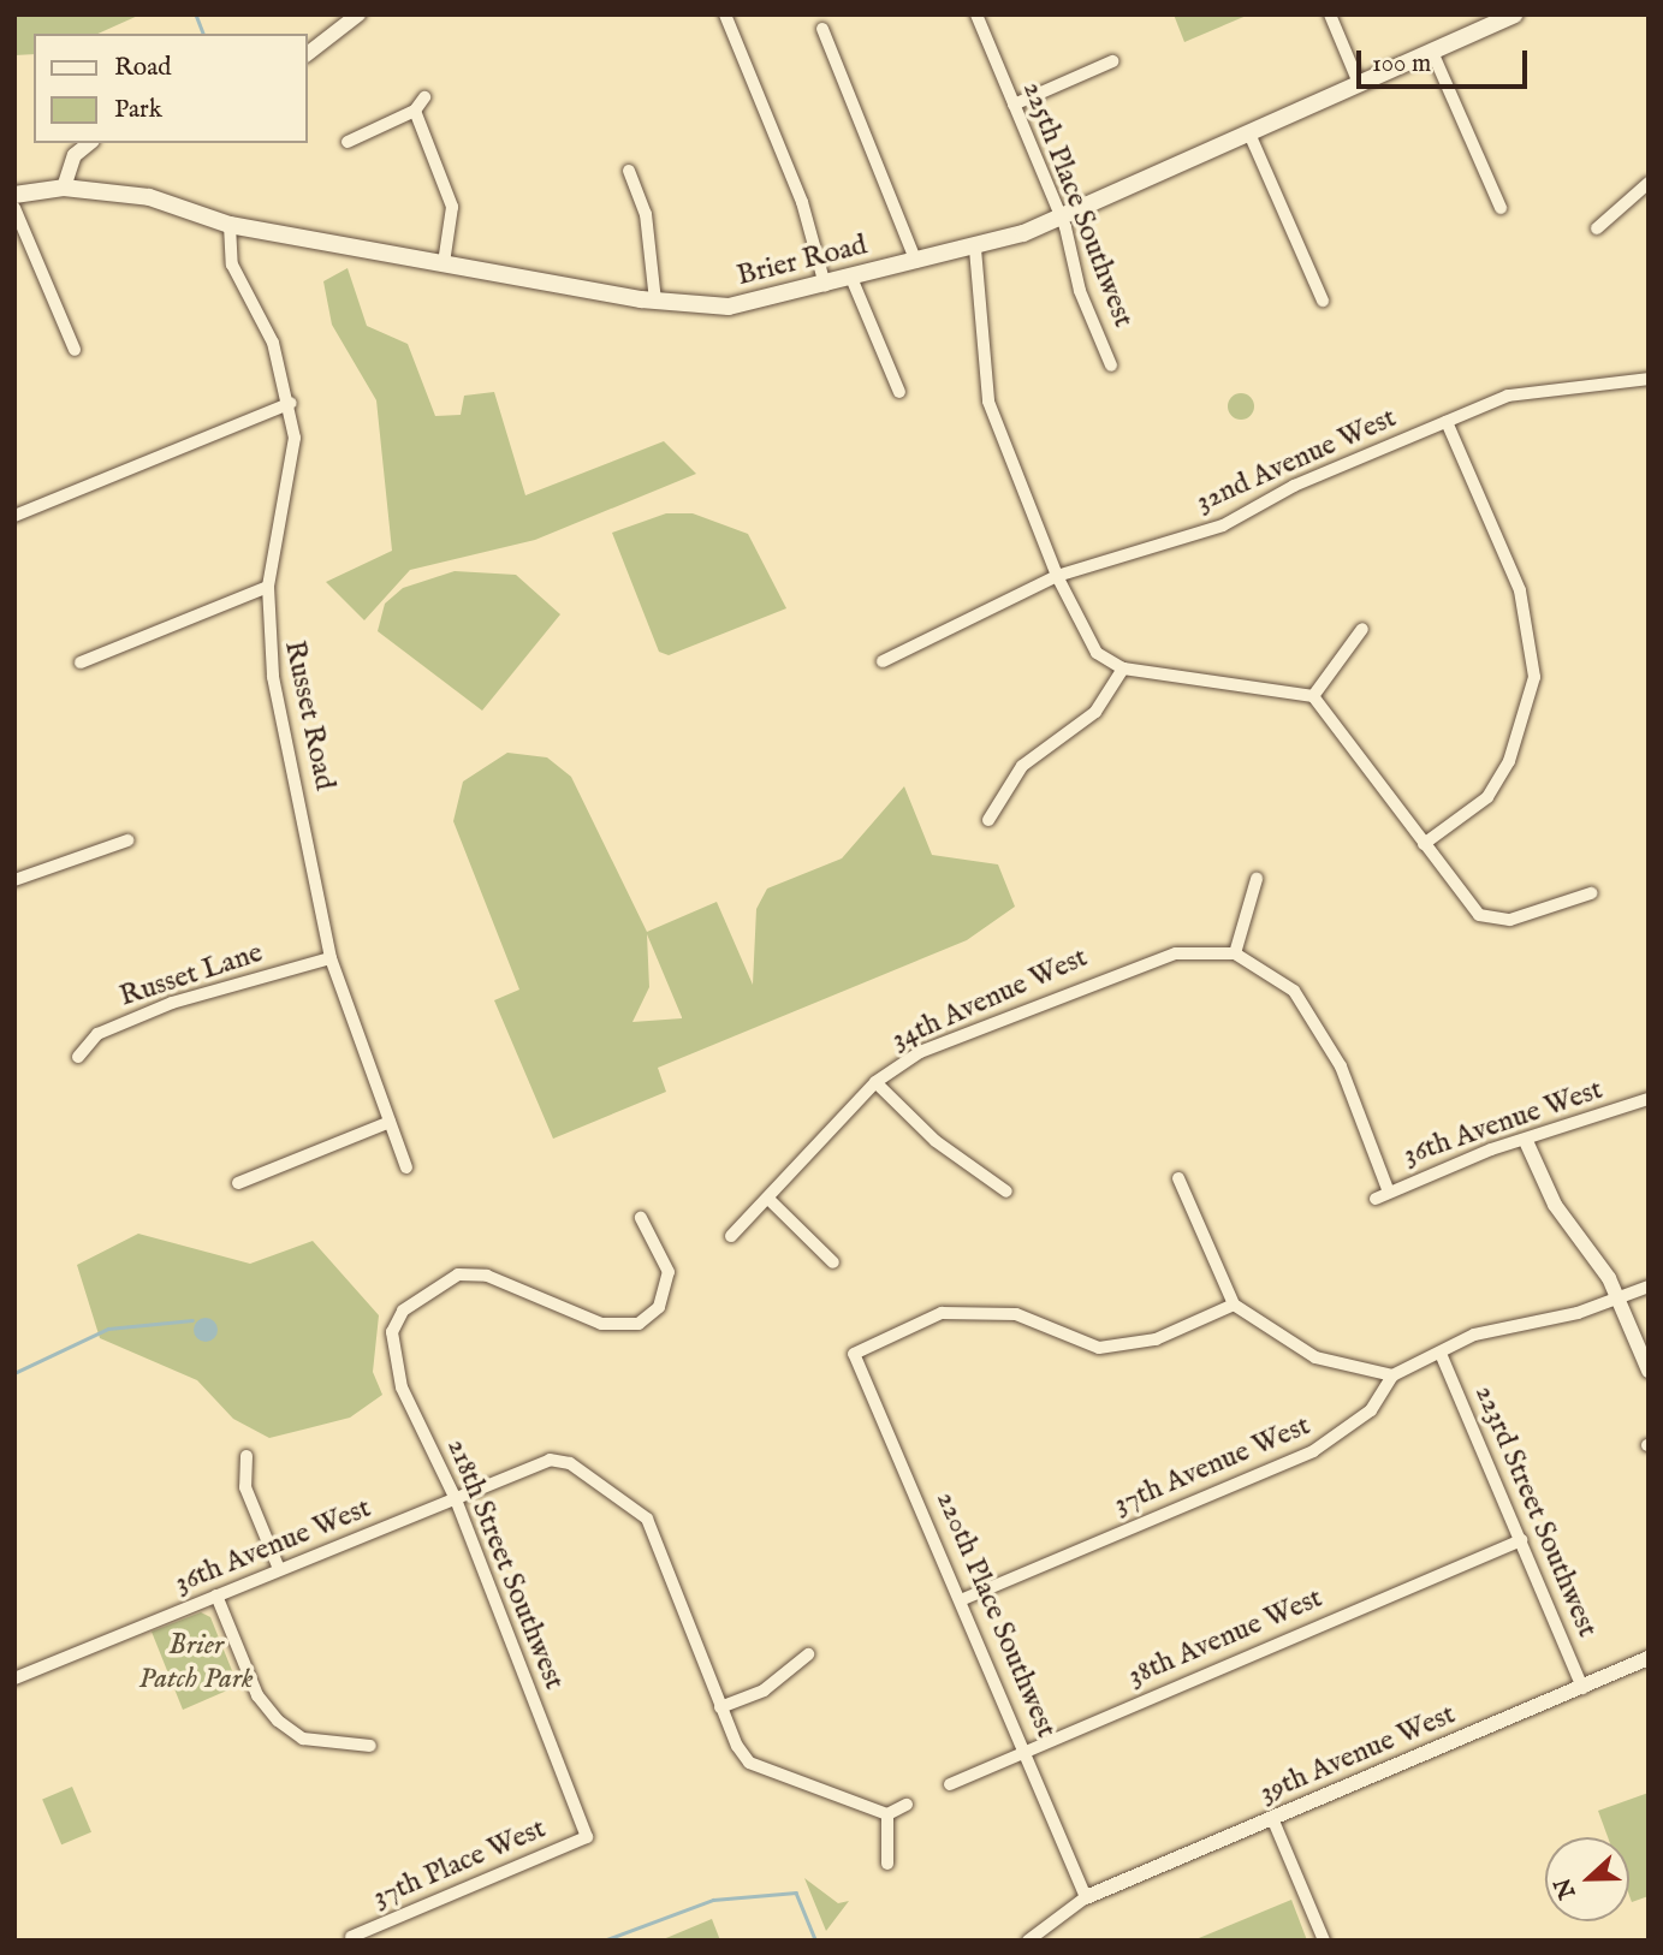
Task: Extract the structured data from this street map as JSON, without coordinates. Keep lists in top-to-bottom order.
{
  "streets": {
    "main road": ["Brier Road"],
    "street": [
      "225th Place Southwest",
      "32nd Avenue West",
      "Russet Road",
      "Russet Lane",
      "34th Avenue West",
      "36th Avenue West",
      "37th Avenue West",
      "223rd Street Southwest",
      "218th Street Southwest",
      "220th Place Southwest",
      "38th Avenue West",
      "39th Avenue West",
      "37th Place West"
    ]
  },
  "crossings": [
    ["225th Place Southwest", "Brier Road"],
    ["Brier Road", "Russet Road"],
    ["Russet Road", "Russet Lane"],
    ["36th Avenue West", "218th Street Southwest"],
    ["37th Avenue West", "220th Place Southwest"],
    ["223rd Street Southwest", "38th Avenue West"],
    ["223rd Street Southwest", "39th Avenue West"],
    ["218th Street Southwest", "37th Place West"],
    ["220th Place Southwest", "38th Avenue West"],
    ["220th Place Southwest", "39th Avenue West"]
  ],
  "parks": ["Brier Patch Park"],
  "legend": ["Road", "Park"],
  "scale_bar": "100 m",
  "north": "left"
}
